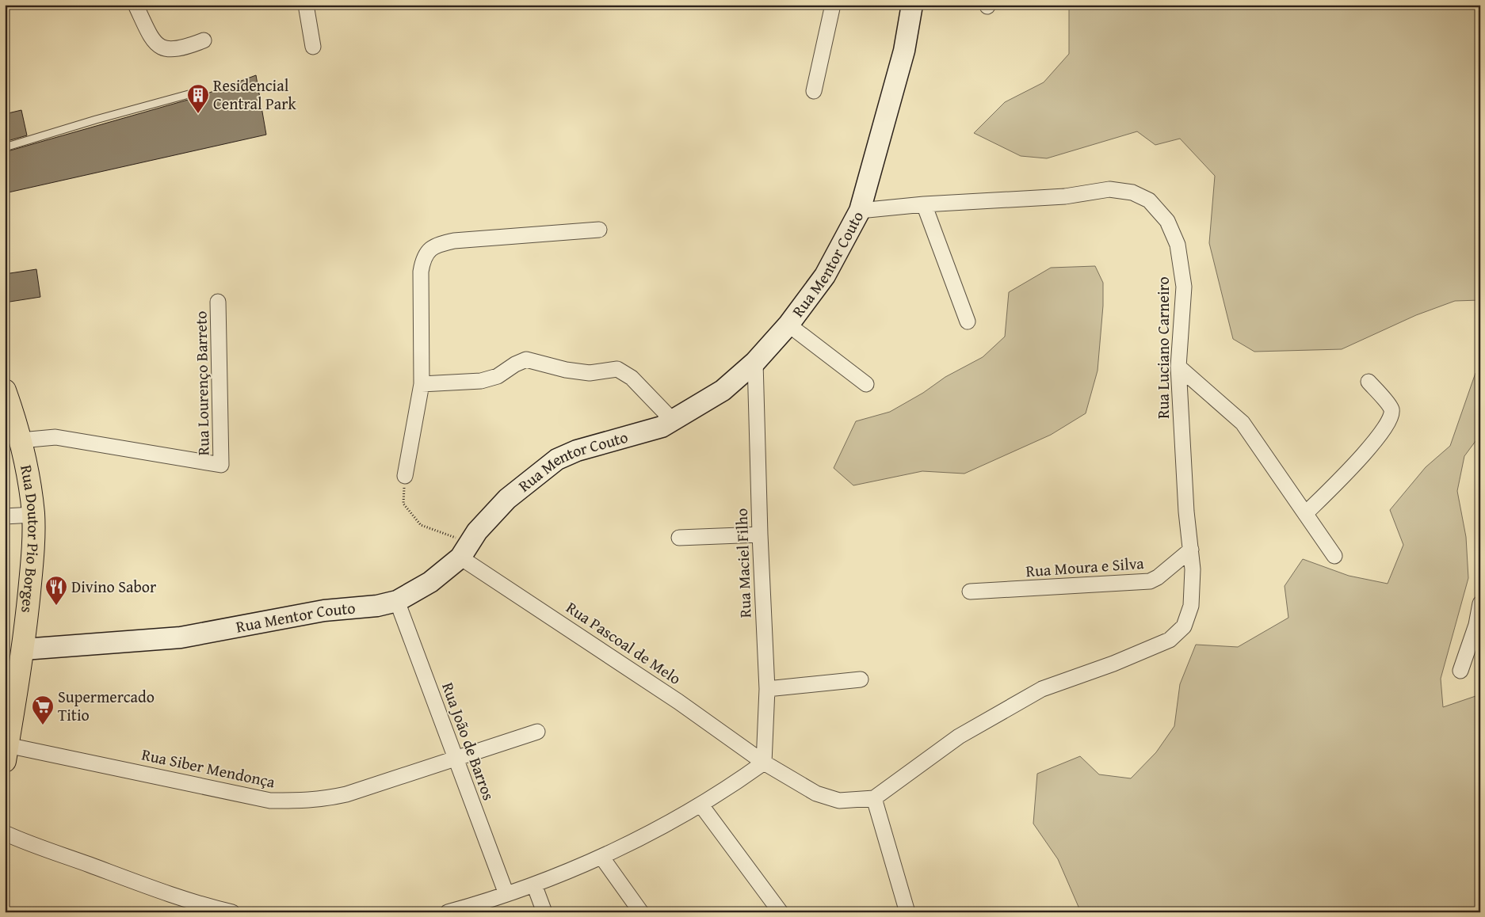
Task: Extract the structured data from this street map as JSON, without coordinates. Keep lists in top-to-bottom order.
{
  "streets": {
    "main road": ["Rua Doutor Pio Borges"],
    "street": [
      "Rua Mentor Couto",
      "Rua Luciano Carneiro",
      "Rua Lourenço Barreto",
      "Rua Maciel Filho",
      "Rua Moura e Silva",
      "Rua Pascoal de Melo",
      "Rua João de Barros",
      "Rua Siber Mendonça"
    ]
  },
  "crossings": [
    ["Rua Mentor Couto", "Rua Luciano Carneiro"],
    ["Rua Mentor Couto", "Rua Doutor Pio Borges"],
    ["Rua Mentor Couto", "Rua Maciel Filho"],
    ["Rua Mentor Couto", "Rua Pascoal de Melo"],
    ["Rua Mentor Couto", "Rua João de Barros"],
    ["Rua Luciano Carneiro", "Rua Moura e Silva"],
    ["Rua Luciano Carneiro", "Rua Pascoal de Melo"],
    ["Rua Lourenço Barreto", "Rua Doutor Pio Borges"],
    ["Rua Doutor Pio Borges", "Rua Siber Mendonça"],
    ["Rua Maciel Filho", "Rua Pascoal de Melo"],
    ["Rua João de Barros", "Rua Siber Mendonça"]
  ],
  "places": {
    "building": ["Residencial Central Park"],
    "restaurant": ["Divino Sabor"],
    "supermarket": ["Supermercado Titio"]
  }
}
